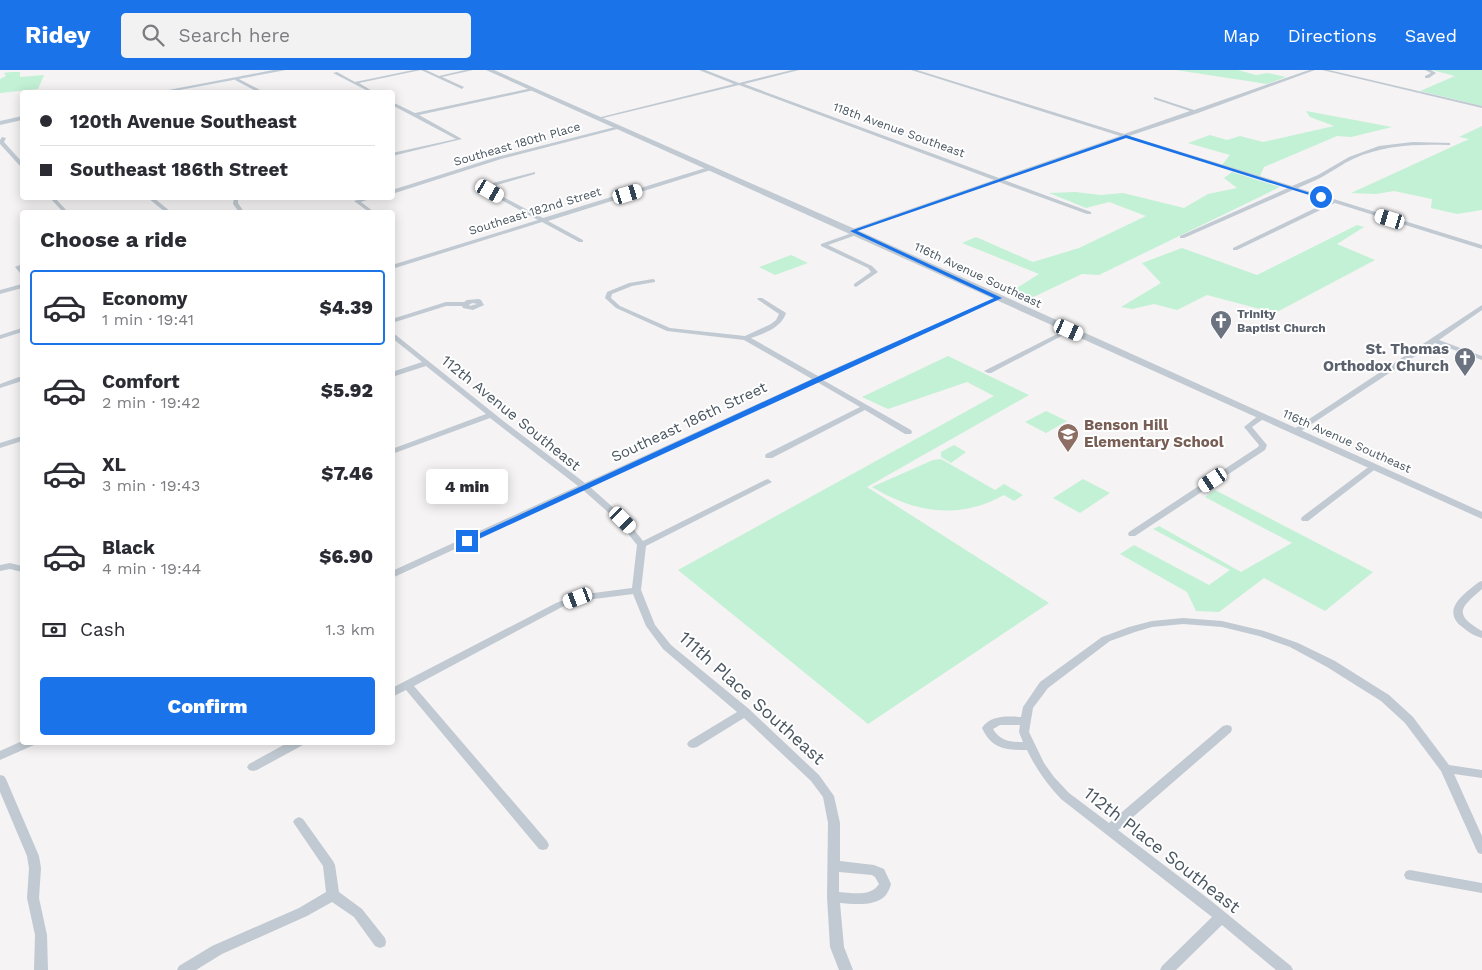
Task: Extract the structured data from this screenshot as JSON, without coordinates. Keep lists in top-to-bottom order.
{
  "streets": {
    "street": [
      "118th Avenue Southeast",
      "Southeast 180th Place",
      "Southeast 182nd Street",
      "116th Avenue Southeast",
      "112th Avenue Southeast",
      "Southeast 186th Street",
      "111th Place Southeast",
      "112th Place Southeast"
    ]
  },
  "crossings": [
    ["Southeast 180th Place", "116th Avenue Southeast"],
    ["Southeast 182nd Street", "116th Avenue Southeast"],
    ["116th Avenue Southeast", "Southeast 186th Street"],
    ["112th Avenue Southeast", "Southeast 186th Street"]
  ],
  "places": {
    "church": ["Trinity Baptist Church", "St. Thomas Orthodox Church"],
    "school or university": ["Benson Hill Elementary School"]
  },
  "page": {
    "header": "Ridey",
    "search": "Search here",
    "nav": ["Map", "Directions", "Saved"],
    "banner": ["120th Avenue Southeast", "Southeast 186th Street"],
    "heading": "Choose a ride",
    "list": [
      {
        "name": "Economy",
        "note": "1 min · 19:41",
        "value": "$4.39"
      },
      {
        "name": "Comfort",
        "note": "2 min · 19:42",
        "value": "$5.92"
      },
      {
        "name": "XL",
        "note": "3 min · 19:43",
        "value": "$7.46"
      },
      {
        "name": "Black",
        "note": "4 min · 19:44",
        "value": "$6.90"
      }
    ],
    "bubble": "4 min",
    "pay": ["Cash", "1.3 km"],
    "buttons": "Confirm"
  }
}
